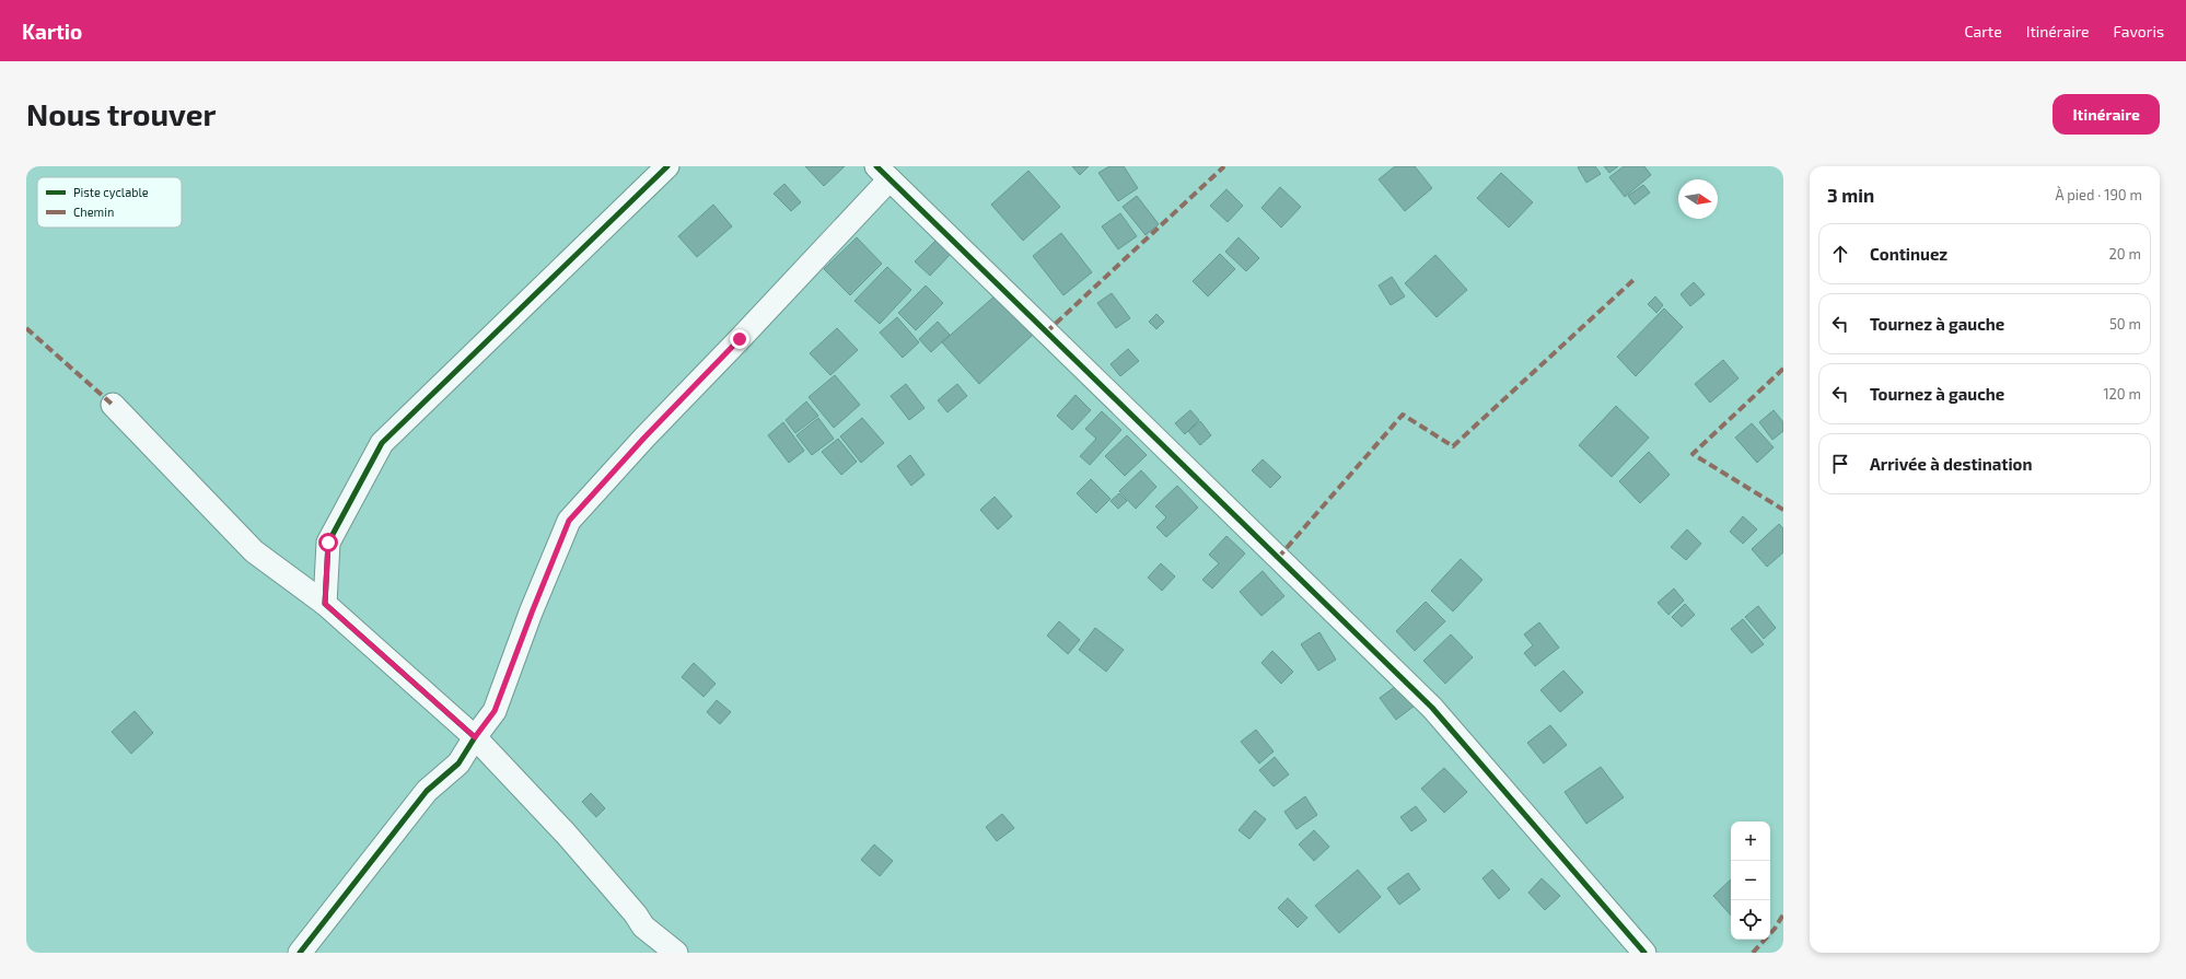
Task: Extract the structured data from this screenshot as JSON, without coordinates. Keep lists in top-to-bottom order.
{
  "legend": ["Piste cyclable", "Chemin"],
  "north": "right",
  "page": {
    "header": "Kartio",
    "nav": ["Carte", "Itinéraire", "Favoris"],
    "buttons": "Itinéraire",
    "title": "Nous trouver",
    "heading": ["3 min", "À pied · 190 m"],
    "list": [
      ["Continuez", "20 m"],
      ["Tournez à gauche", "50 m"],
      ["Tournez à gauche", "120 m"],
      "Arrivée à destination"
    ],
    "map_buttons": ["+", "−"]
  }
}
